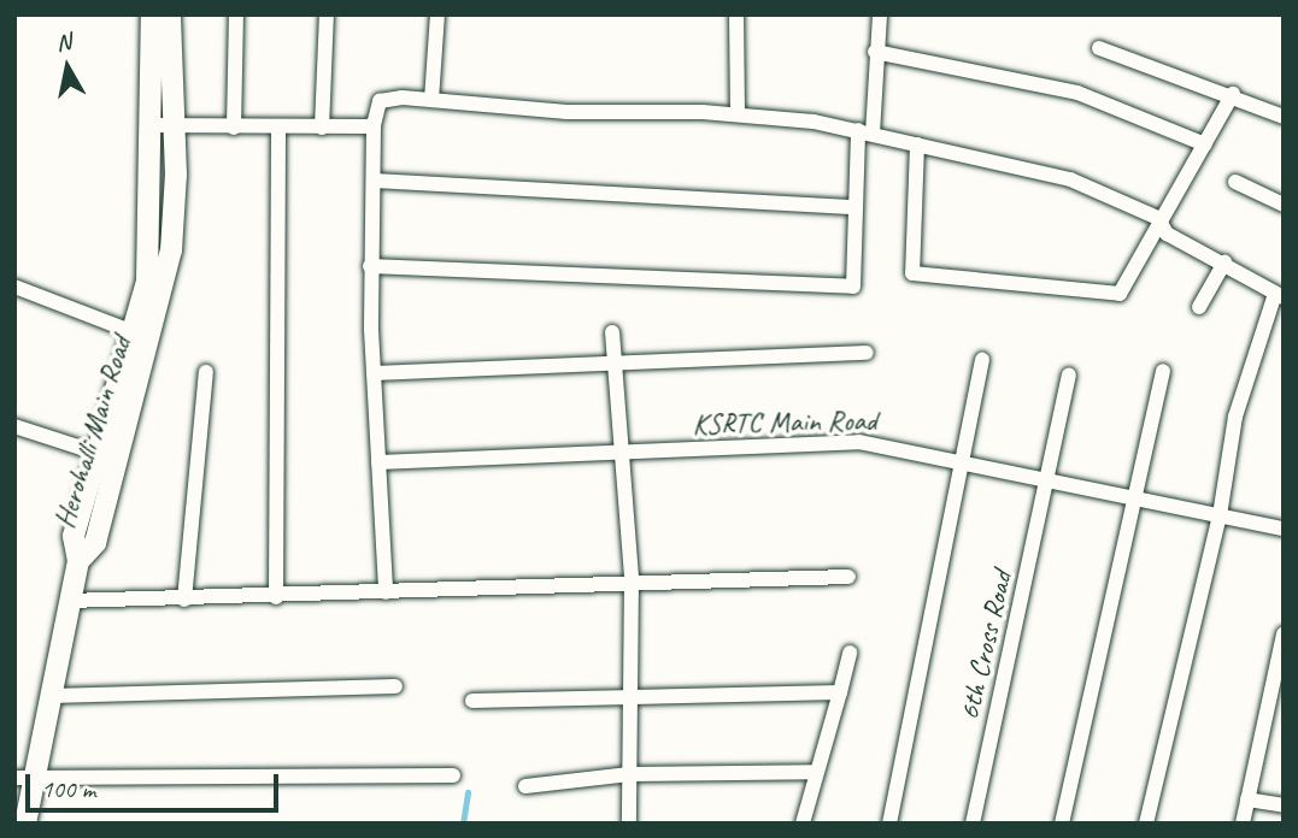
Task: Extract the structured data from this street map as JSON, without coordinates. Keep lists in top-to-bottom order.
{
  "streets": {
    "main road": ["Herohalli Main Road"],
    "street": ["KSRTC Main Road", "6th Cross Road"]
  },
  "crossings": [
    ["KSRTC Main Road", "6th Cross Road"]
  ],
  "scale_bar": "100 m",
  "north": "top"
}
